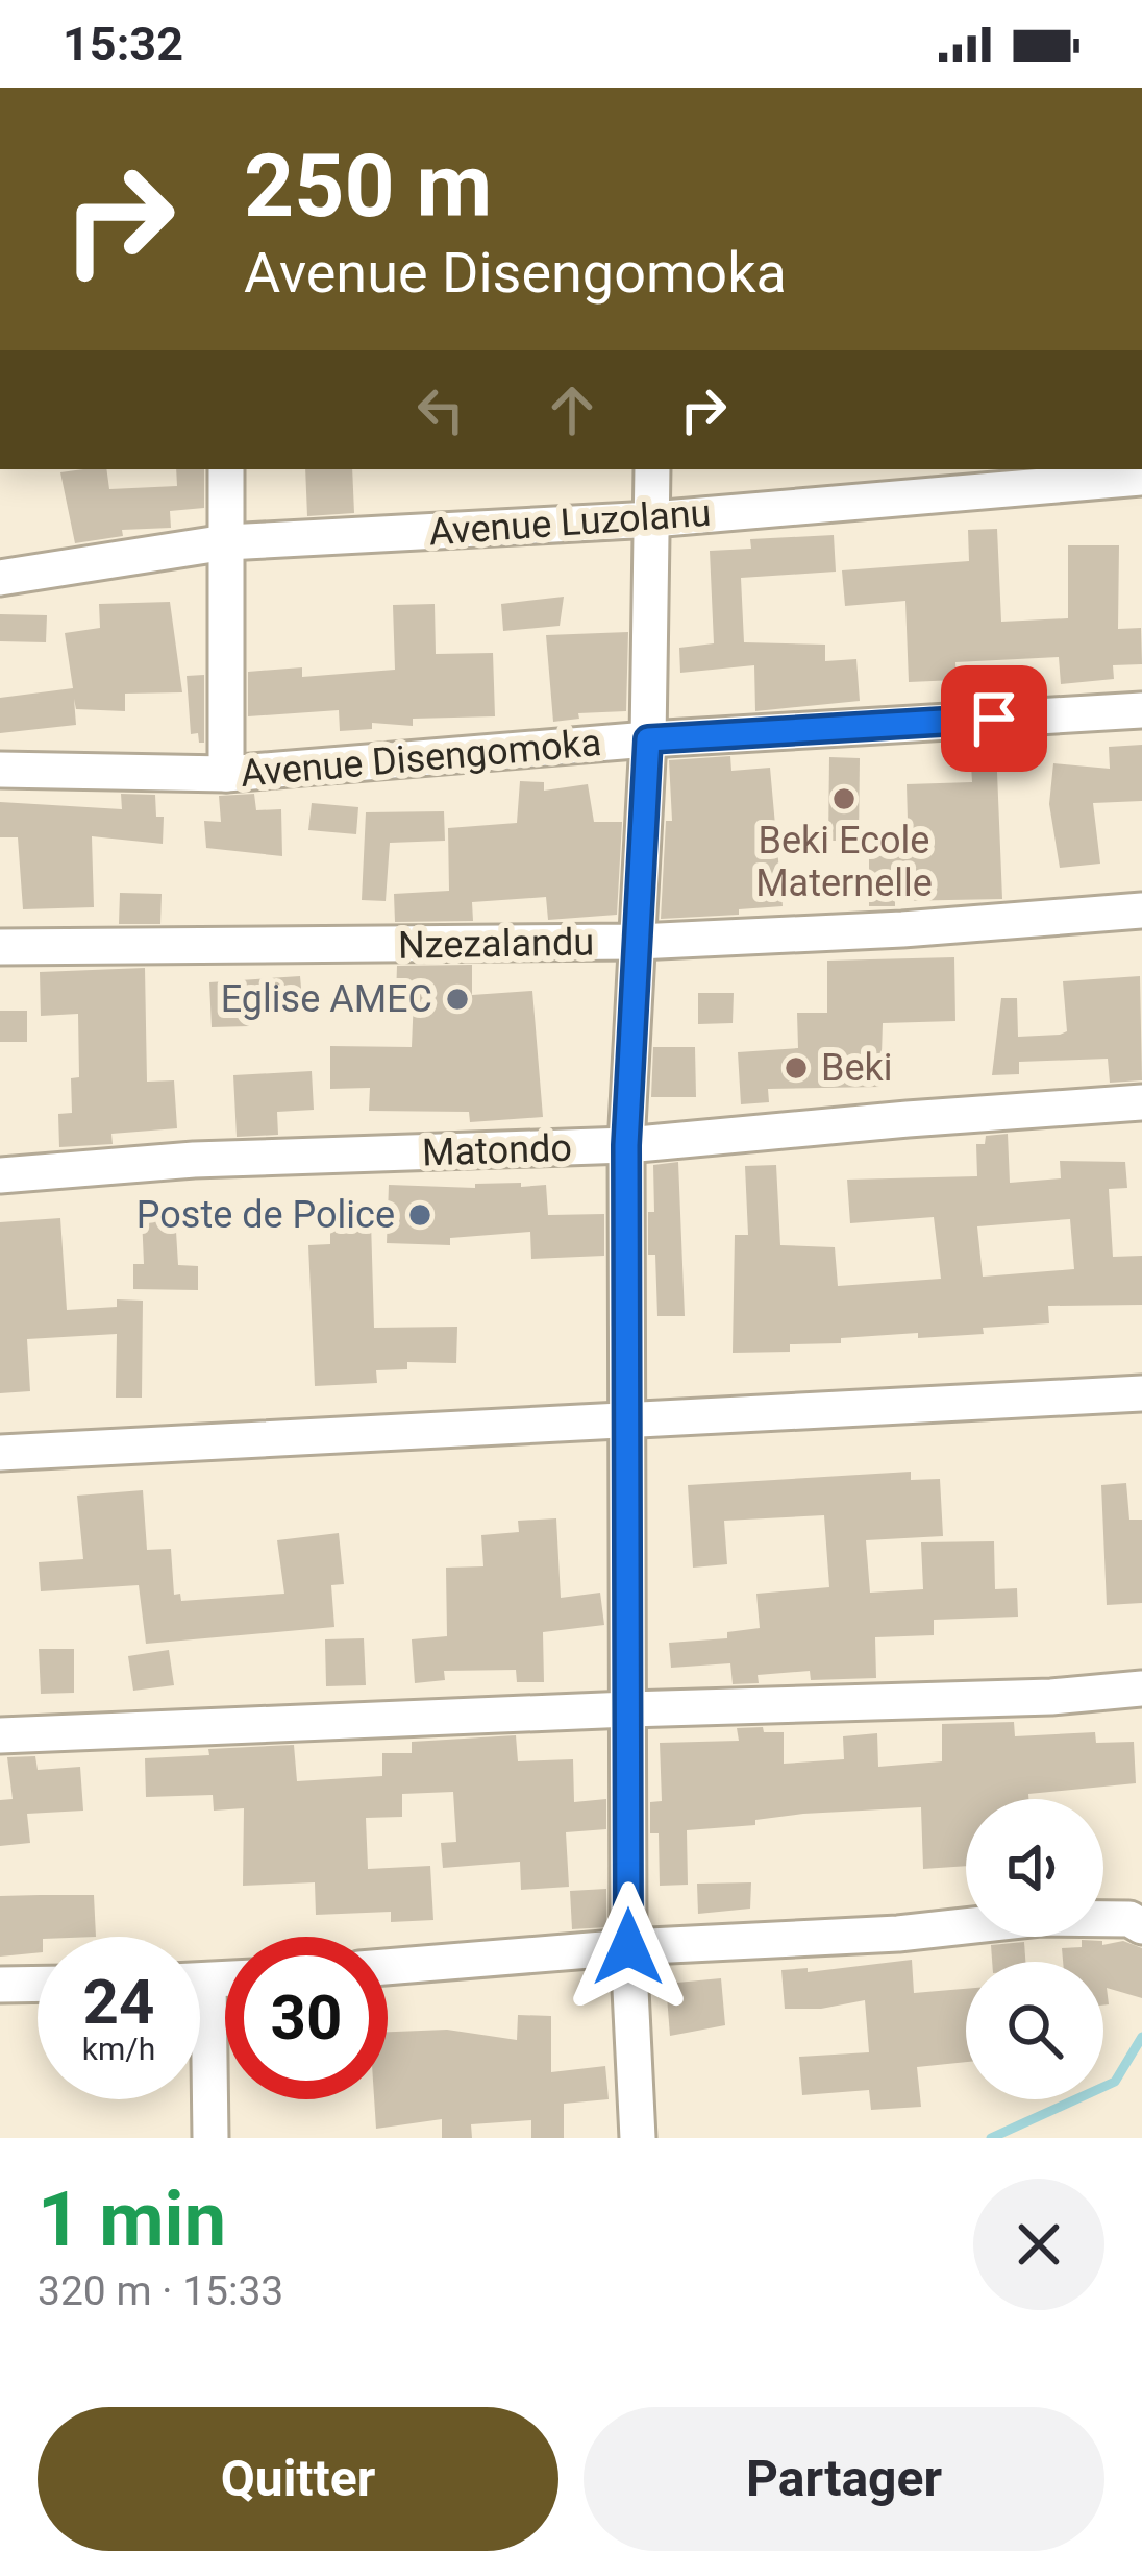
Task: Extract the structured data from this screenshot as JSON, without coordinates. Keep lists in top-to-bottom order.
{
  "streets": {
    "street": [
      "Avenue Luzolanu",
      "Avenue Disengomoka",
      "Nzezalandu",
      "Matondo"
    ]
  },
  "places": [
    "Beki Ecole Maternelle",
    "Eglise AMEC",
    "Beki",
    "Poste de Police"
  ],
  "page": {
    "status": "15:32",
    "turn": ["250 m", "Avenue Disengomoka"],
    "speed": "24 km/h",
    "limit": "30",
    "heading": ["1 min", "320 m · 15:33"],
    "buttons": ["Quitter", "Partager"]
  }
}
